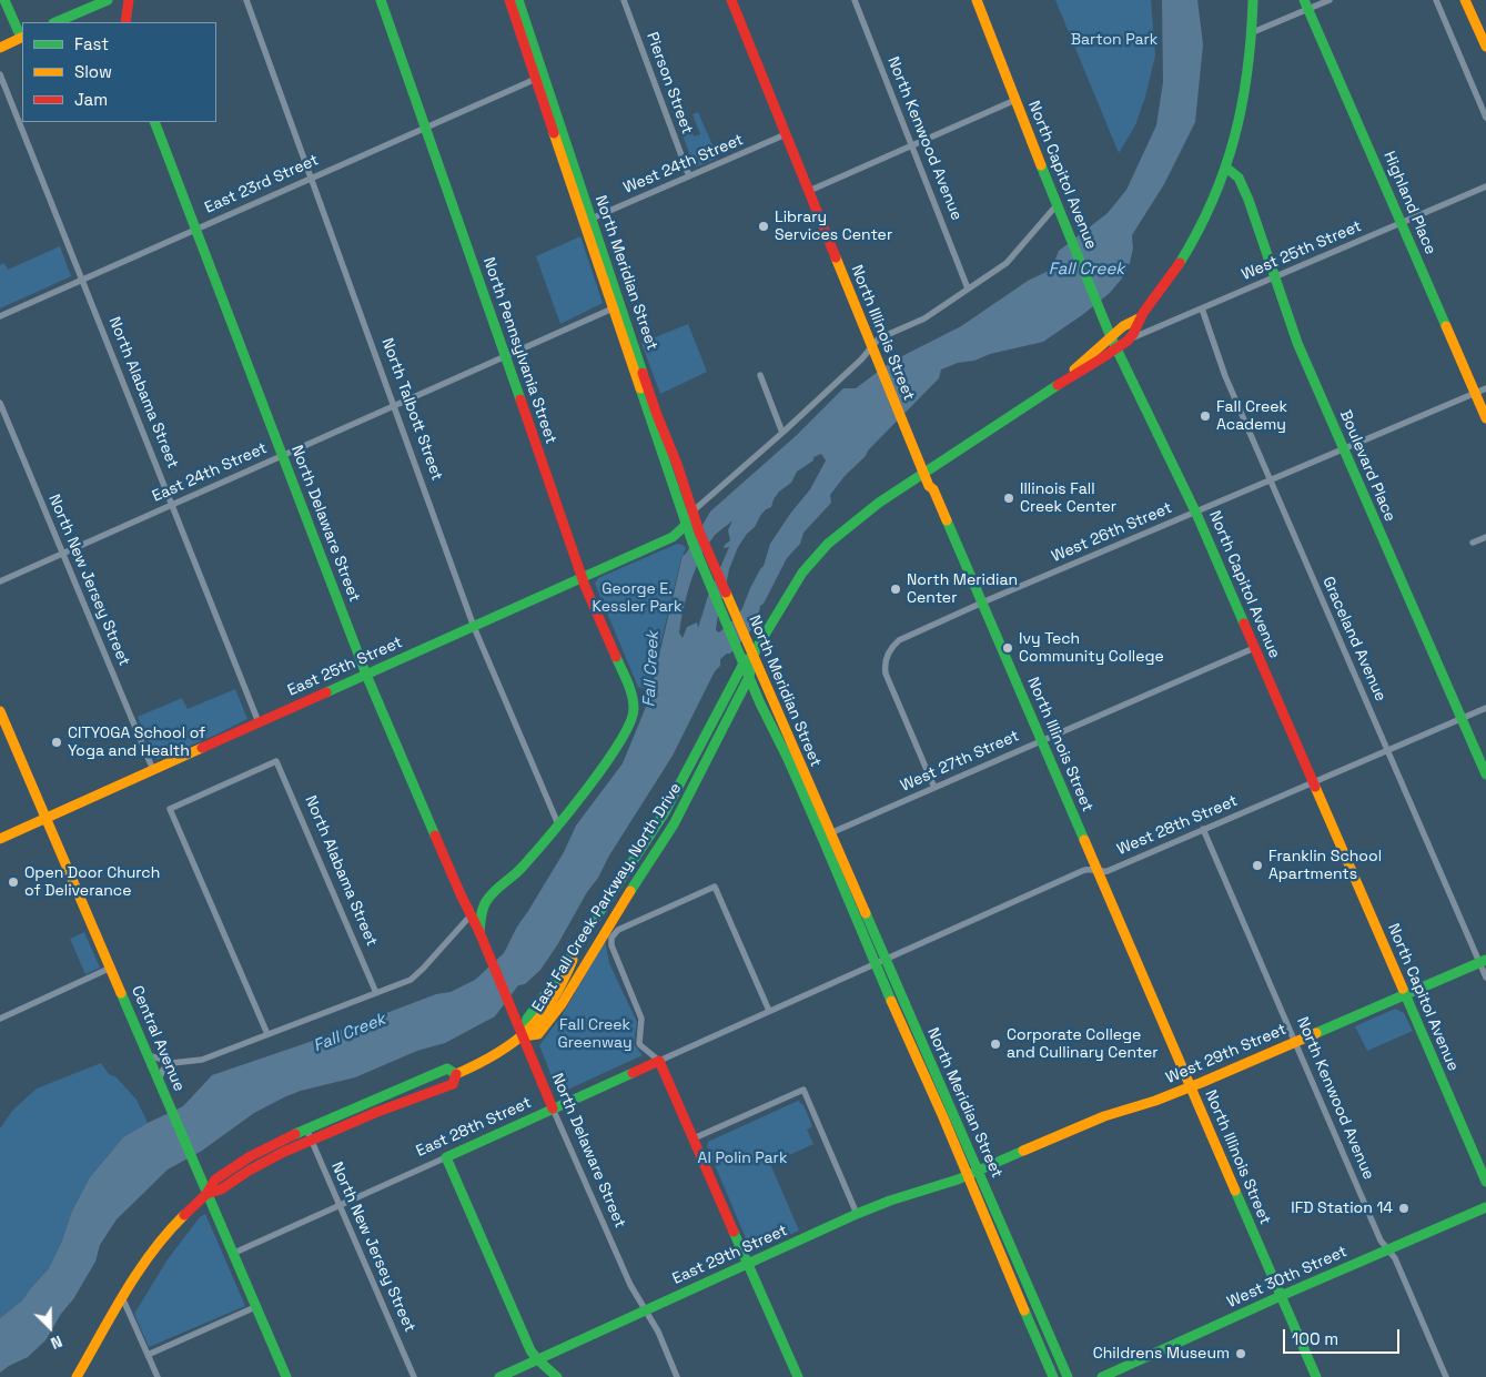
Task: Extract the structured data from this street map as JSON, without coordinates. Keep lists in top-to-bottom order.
{
  "streets": {
    "main road": [
      "North Capitol Avenue",
      "Highland Place",
      "North Meridian Street",
      "North Illinois Street",
      "North Pennsylvania Street",
      "Boulevard Place",
      "North Delaware Street",
      "East 25th Street",
      "East Fall Creek Parkway, North Drive",
      "Central Avenue",
      "West 29th Street",
      "East 28th Street",
      "East 29th Street",
      "West 30th Street"
    ],
    "street": [
      "Pierson Street",
      "North Kenwood Avenue",
      "West 24th Street",
      "East 23rd Street",
      "West 25th Street",
      "North Alabama Street",
      "North Talbott Street",
      "East 24th Street",
      "West 26th Street",
      "North New Jersey Street",
      "Graceland Avenue",
      "West 27th Street",
      "West 28th Street"
    ]
  },
  "crossings": [
    ["Pierson Street", "West 24th Street"],
    ["North Kenwood Avenue", "West 28th Street"],
    ["North Kenwood Avenue", "West 29th Street"],
    ["North Kenwood Avenue", "West 30th Street"],
    ["West 24th Street", "North Meridian Street"],
    ["West 24th Street", "North Illinois Street"],
    ["North Capitol Avenue", "West 26th Street"],
    ["North Capitol Avenue", "West 27th Street"],
    ["North Capitol Avenue", "West 28th Street"],
    ["North Capitol Avenue", "West 29th Street"],
    ["East 23rd Street", "North Meridian Street"],
    ["East 23rd Street", "North Pennsylvania Street"],
    ["East 23rd Street", "North Alabama Street"],
    ["East 23rd Street", "North Talbott Street"],
    ["East 23rd Street", "North Delaware Street"],
    ["Highland Place", "West 25th Street"],
    ["Highland Place", "West 26th Street"],
    ["West 25th Street", "Boulevard Place"],
    ["West 25th Street", "Graceland Avenue"],
    ["North Meridian Street", "East 24th Street"],
    ["North Meridian Street", "East 25th Street"],
    ["North Meridian Street", "West 27th Street"],
    ["North Meridian Street", "West 28th Street"],
    ["North Meridian Street", "East Fall Creek Parkway, North Drive"],
    ["North Meridian Street", "West 29th Street"],
    ["North Meridian Street", "East 28th Street"],
    ["North Meridian Street", "East 29th Street"],
    ["North Illinois Street", "West 26th Street"],
    ["North Illinois Street", "West 27th Street"],
    ["North Illinois Street", "West 28th Street"],
    ["North Illinois Street", "West 29th Street"],
    ["North Illinois Street", "West 30th Street"],
    ["North Pennsylvania Street", "North Talbott Street"],
    ["North Pennsylvania Street", "East 24th Street"],
    ["North Pennsylvania Street", "East 25th Street"],
    ["North Alabama Street", "East 24th Street"],
    ["North Alabama Street", "East 25th Street"],
    ["North Talbott Street", "East 24th Street"],
    ["North Talbott Street", "East 25th Street"],
    ["Boulevard Place", "West 26th Street"],
    ["Boulevard Place", "West 28th Street"],
    ["East 24th Street", "North Delaware Street"],
    ["East 24th Street", "North New Jersey Street"],
    ["North Delaware Street", "East 25th Street"],
    ["North Delaware Street", "East Fall Creek Parkway, North Drive"],
    ["North Delaware Street", "East 28th Street"],
    ["North Delaware Street", "East 29th Street"],
    ["West 26th Street", "Graceland Avenue"],
    ["West 26th Street", "West 27th Street"],
    ["North New Jersey Street", "East 25th Street"],
    ["North New Jersey Street", "East 28th Street"],
    ["Graceland Avenue", "West 28th Street"],
    ["Graceland Avenue", "West 29th Street"],
    ["East 25th Street", "Central Avenue"],
    ["West 28th Street", "East 28th Street"],
    ["Central Avenue", "East 28th Street"],
    ["West 29th Street", "East 29th Street"]
  ],
  "water": ["Fall Creek"],
  "parks": [
    "Barton Park",
    "George E. Kessler Park",
    "Fall Creek Greenway",
    "Al Polin Park"
  ],
  "places": [
    "Library Services Center",
    "Fall Creek Academy",
    "Illinois Fall Creek Center",
    "North Meridian Center",
    "Ivy Tech Community College",
    "CITYOGA School of Yoga and Health",
    "Franklin School Apartments",
    "Open Door Church of Deliverance",
    "Corporate College and Cullinary Center",
    "IFD Station 14",
    "Childrens Museum"
  ],
  "legend": ["Fast", "Slow", "Jam"],
  "scale_bar": "100 m",
  "north": "bottom right"
}
